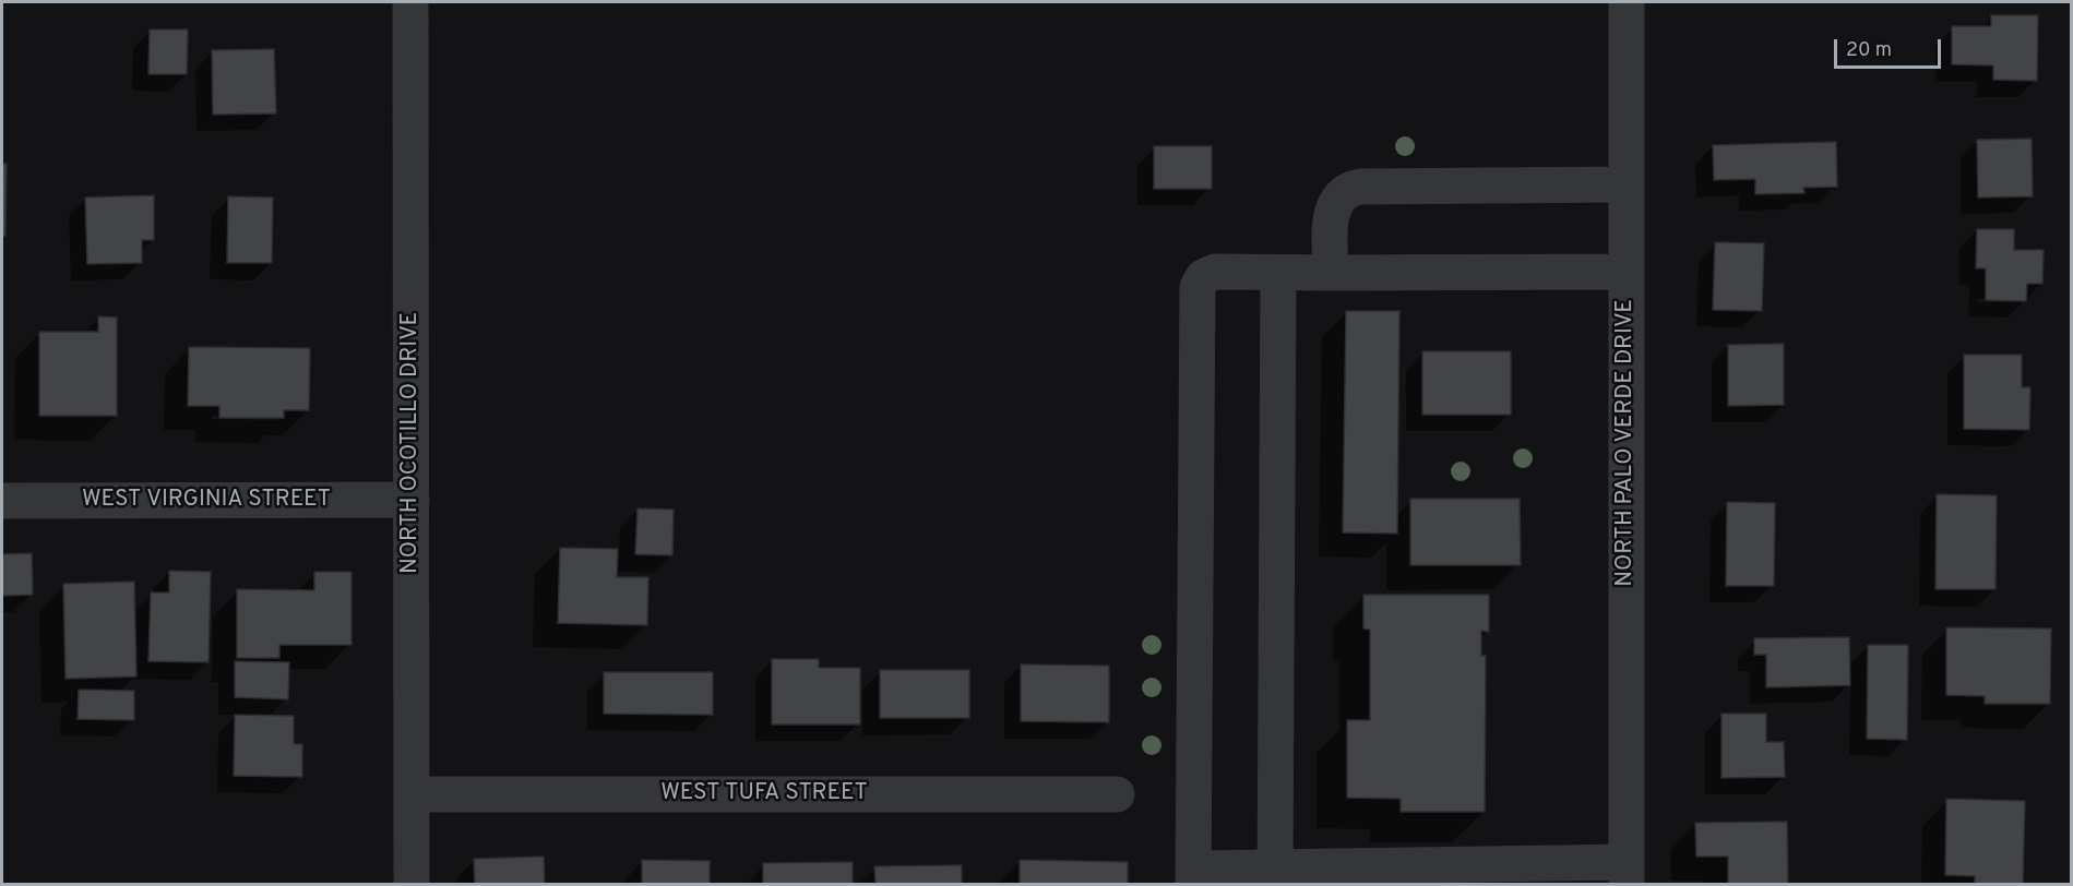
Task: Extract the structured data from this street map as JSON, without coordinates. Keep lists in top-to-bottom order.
{
  "streets": {
    "street": [
      "NORTH OCOTILLO DRIVE",
      "NORTH PALO VERDE DRIVE",
      "WEST VIRGINIA STREET",
      "WEST TUFA STREET"
    ]
  },
  "crossings": [
    ["NORTH OCOTILLO DRIVE", "WEST VIRGINIA STREET"],
    ["NORTH OCOTILLO DRIVE", "WEST TUFA STREET"]
  ],
  "scale_bar": "20 m"
}
